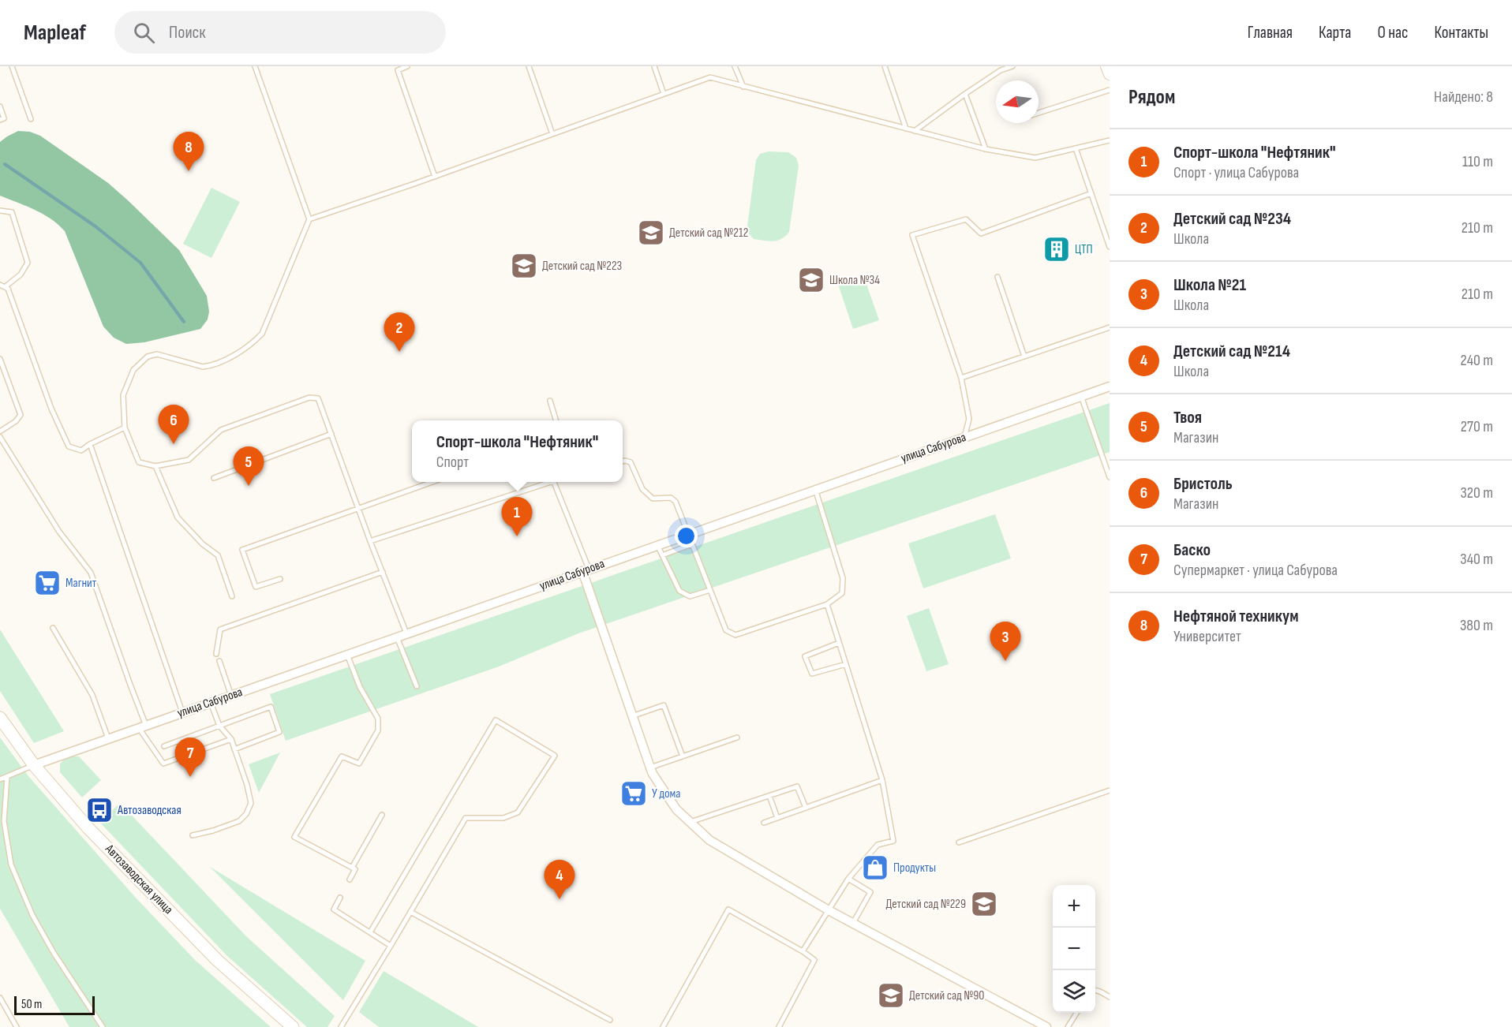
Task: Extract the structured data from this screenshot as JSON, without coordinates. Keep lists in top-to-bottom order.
{
  "streets": {
    "main road": ["Автозаводская улица"],
    "street": ["улица Сабурова"]
  },
  "crossings": [
    ["улица Сабурова", "Автозаводская улица"]
  ],
  "places": {
    "school or university": [
      "Детский сад №212",
      "Детский сад №223",
      "Школа №34",
      "Детский сад №229",
      "Детский сад №90"
    ],
    "building": ["ЦТП"],
    "supermarket": ["Магнит", "У дома"],
    "bus stop": ["Автозаводская"],
    "shop": ["Продукты"]
  },
  "scale_bar": "50 m",
  "north": "left",
  "page": {
    "header": "Mapleaf",
    "search": "Поиск",
    "nav": [
      "Главная",
      "Карта",
      "О нас",
      "Контакты"
    ],
    "heading": ["Рядом", "Найдено: 8"],
    "list": [
      {
        "mark": "1",
        "name": "Спорт-школа \"Нефтяник\"",
        "note": "Спорт · улица Сабурова",
        "value": "110 m"
      },
      {
        "mark": "2",
        "name": "Детский сад №234",
        "note": "Школа",
        "value": "210 m"
      },
      {
        "mark": "3",
        "name": "Школа №21",
        "note": "Школа",
        "value": "210 m"
      },
      {
        "mark": "4",
        "name": "Детский сад №214",
        "note": "Школа",
        "value": "240 m"
      },
      {
        "mark": "5",
        "name": "Твоя",
        "note": "Магазин",
        "value": "270 m"
      },
      {
        "mark": "6",
        "name": "Бристоль",
        "note": "Магазин",
        "value": "320 m"
      },
      {
        "mark": "7",
        "name": "Баско",
        "note": "Супермаркет · улица Сабурова",
        "value": "340 m"
      },
      {
        "mark": "8",
        "name": "Нефтяной техникум",
        "note": "Университет",
        "value": "380 m"
      }
    ],
    "pins": [
      "8",
      "2",
      "6",
      "5",
      "1",
      "3",
      "7",
      "4"
    ],
    "popup": ["Спорт-школа \"Нефтяник\"", "Спорт"],
    "map_buttons": ["+", "−"],
    "scale": "50 m"
  }
}
